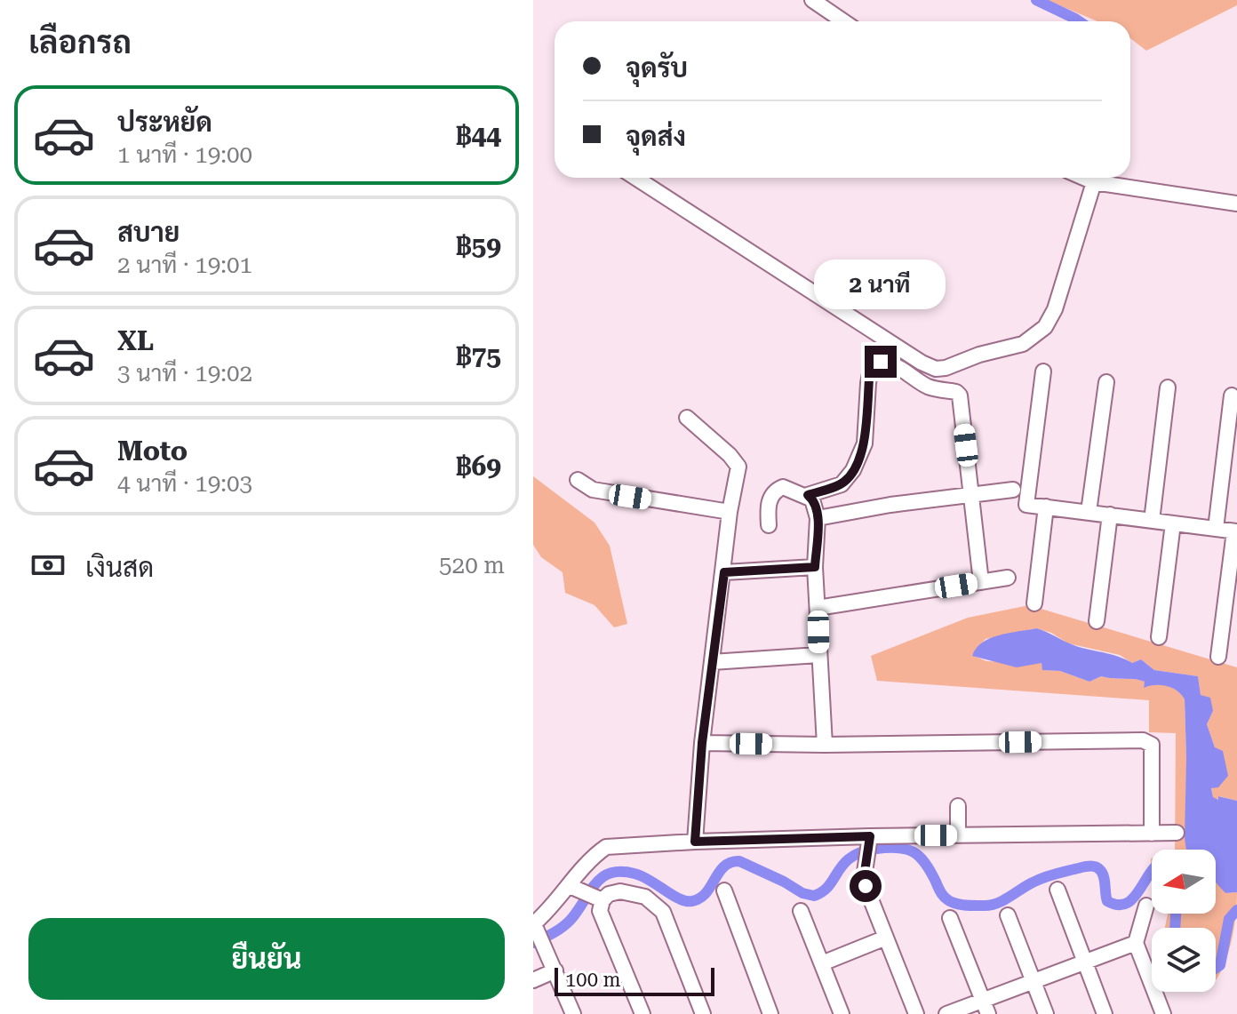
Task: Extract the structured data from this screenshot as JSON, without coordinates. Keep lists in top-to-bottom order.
{
  "scale_bar": "100 m",
  "north": "left",
  "page": {
    "heading": "เลือกรถ",
    "banner": ["จุดรับ", "จุดส่ง"],
    "list": [
      {
        "name": "ประหยัด",
        "note": "1 นาที · 19:00",
        "value": "฿44"
      },
      {
        "name": "สบาย",
        "note": "2 นาที · 19:01",
        "value": "฿59"
      },
      {
        "name": "XL",
        "note": "3 นาที · 19:02",
        "value": "฿75"
      },
      {
        "name": "Moto",
        "note": "4 นาที · 19:03",
        "value": "฿69"
      }
    ],
    "bubble": "2 นาที",
    "pay": ["เงินสด", "520 m"],
    "buttons": "ยืนยัน",
    "scale": "100 m"
  }
}
